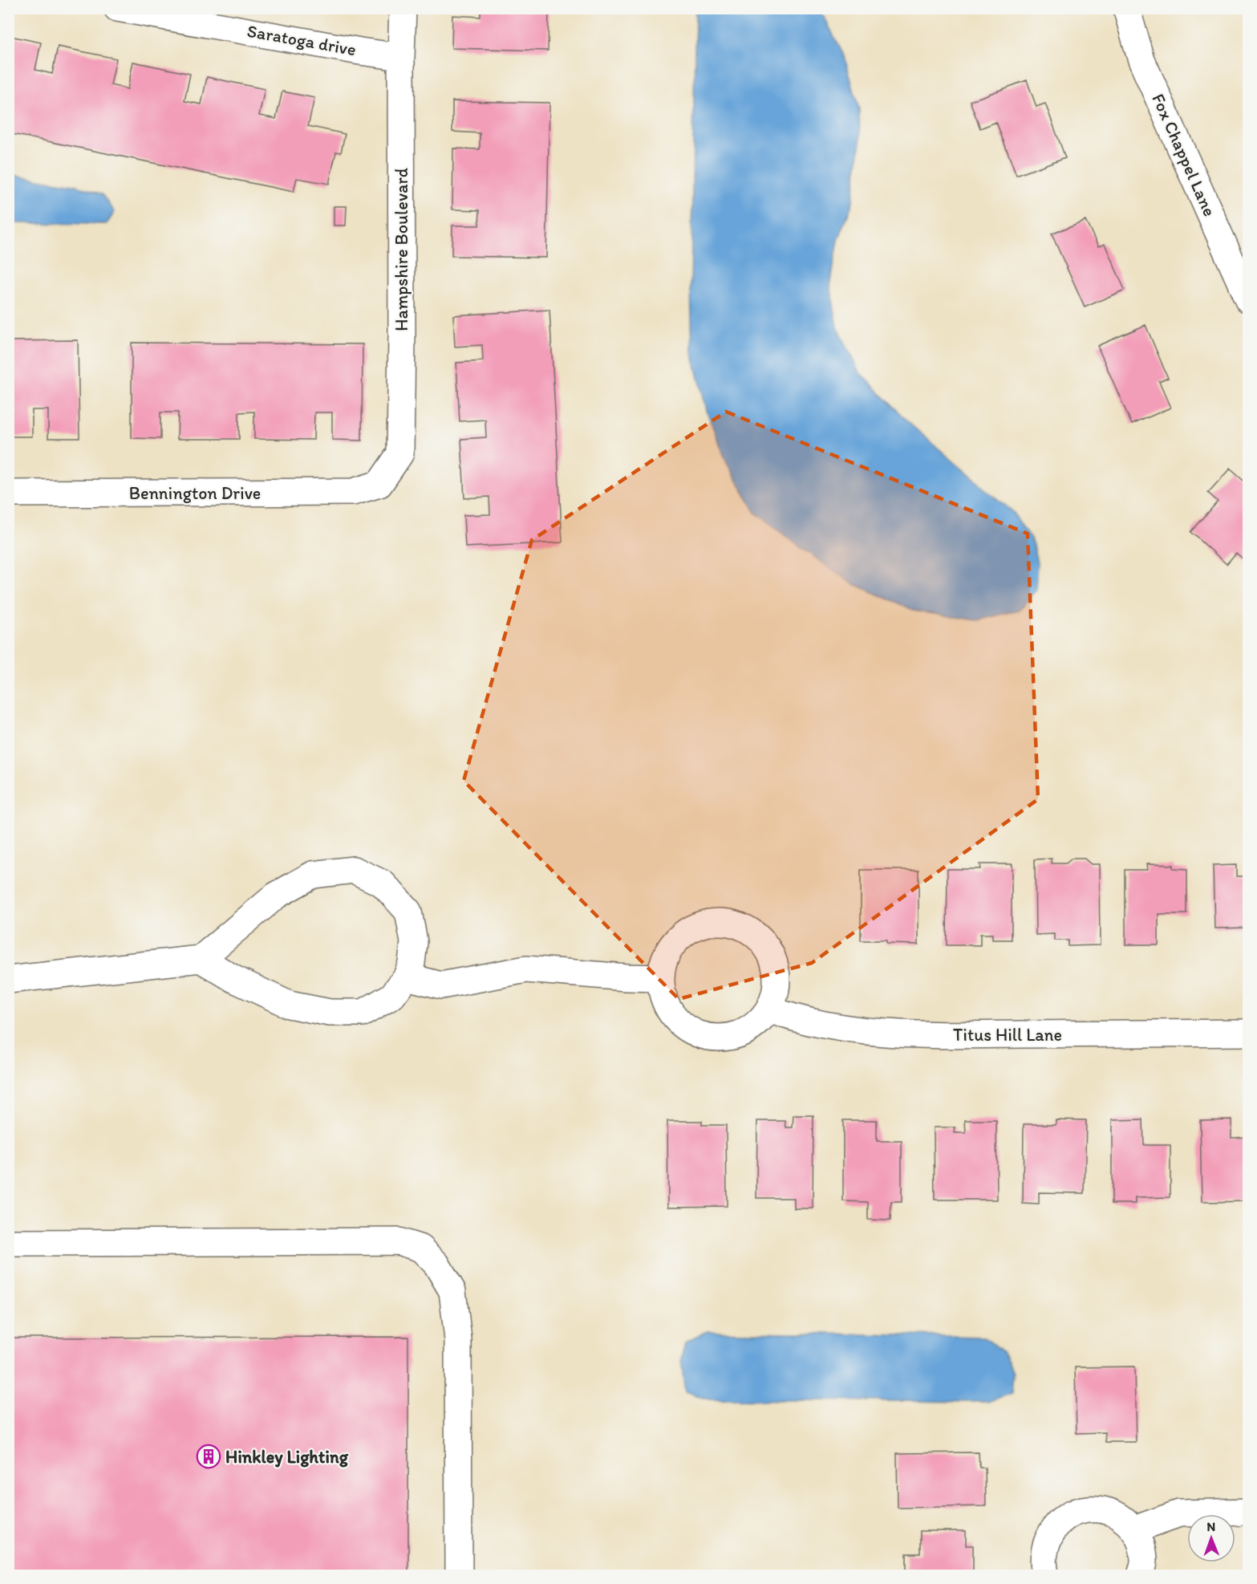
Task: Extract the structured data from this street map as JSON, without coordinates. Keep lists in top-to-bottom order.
{
  "streets": {
    "street": [
      "Saratoga drive",
      "Fox Chappel Lane",
      "Hampshire Boulevard",
      "Bennington Drive",
      "Titus Hill Lane"
    ]
  },
  "crossings": [
    ["Saratoga drive", "Hampshire Boulevard"],
    ["Hampshire Boulevard", "Bennington Drive"]
  ],
  "places": {
    "building": ["Hinkley Lighting"]
  },
  "north": "top"
}
